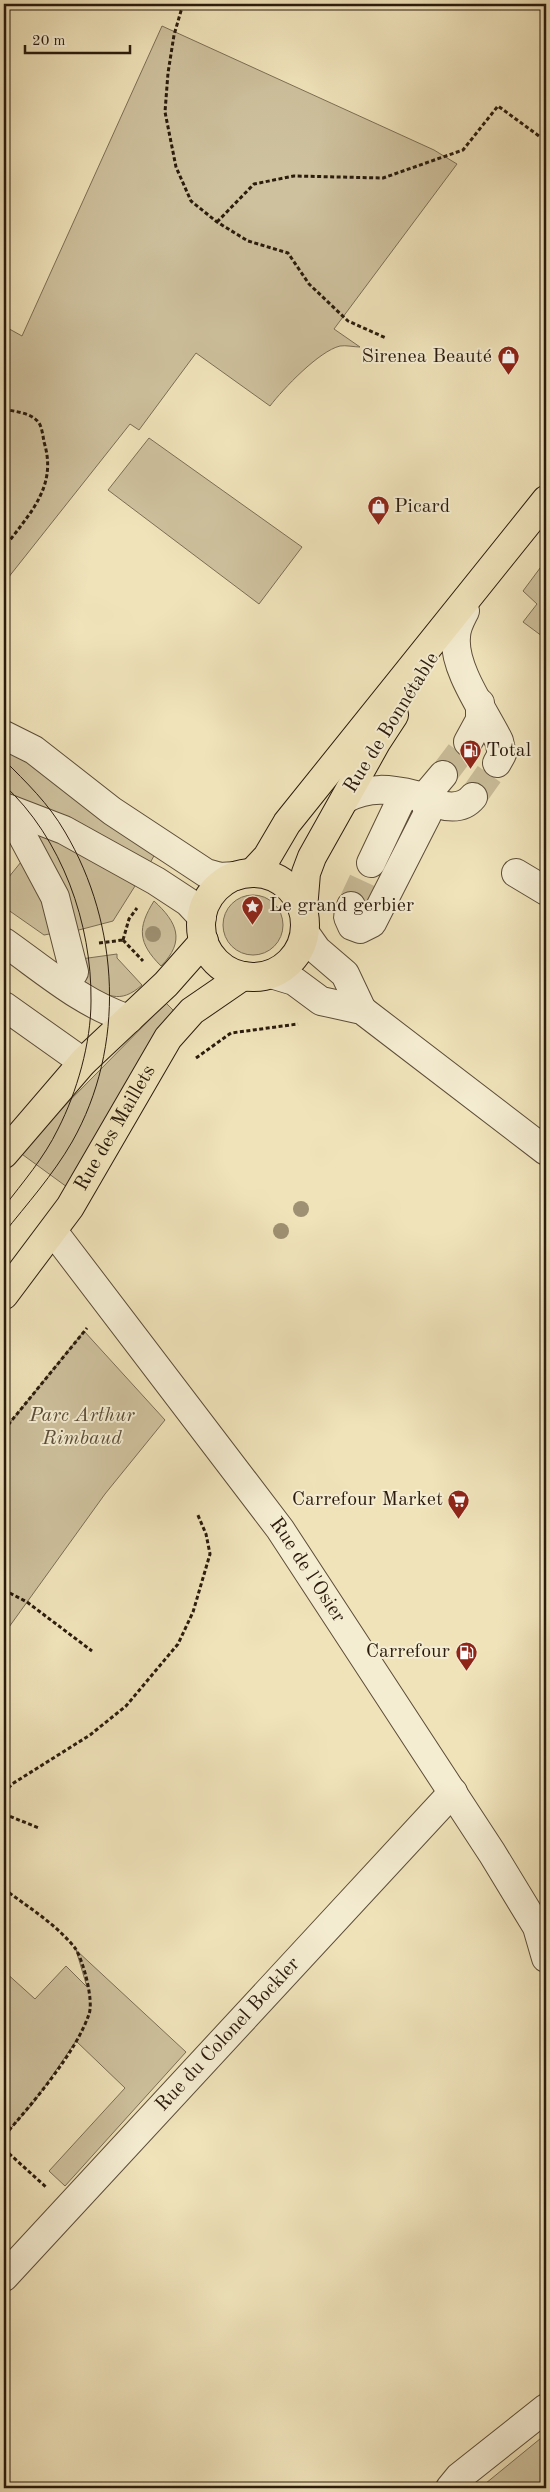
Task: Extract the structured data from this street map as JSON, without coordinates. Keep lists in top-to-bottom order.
{
  "streets": {
    "main road": ["Rue de Bonnétable", "Rue des Maillets"],
    "street": ["Rue de l'Osier", "Rue du Colonel Bockler"]
  },
  "crossings": [
    ["Rue de Bonnétable", "Rue des Maillets"],
    ["Rue des Maillets", "Rue de l'Osier"],
    ["Rue de l'Osier", "Rue du Colonel Bockler"]
  ],
  "parks": ["Parc Arthur Rimbaud"],
  "places": {
    "shop": ["Sirenea Beauté", "Picard"],
    "fuel station": ["Total", "Carrefour"],
    "place": ["Le grand gerbier"],
    "supermarket": ["Carrefour Market"]
  },
  "scale_bar": "20 m"
}
